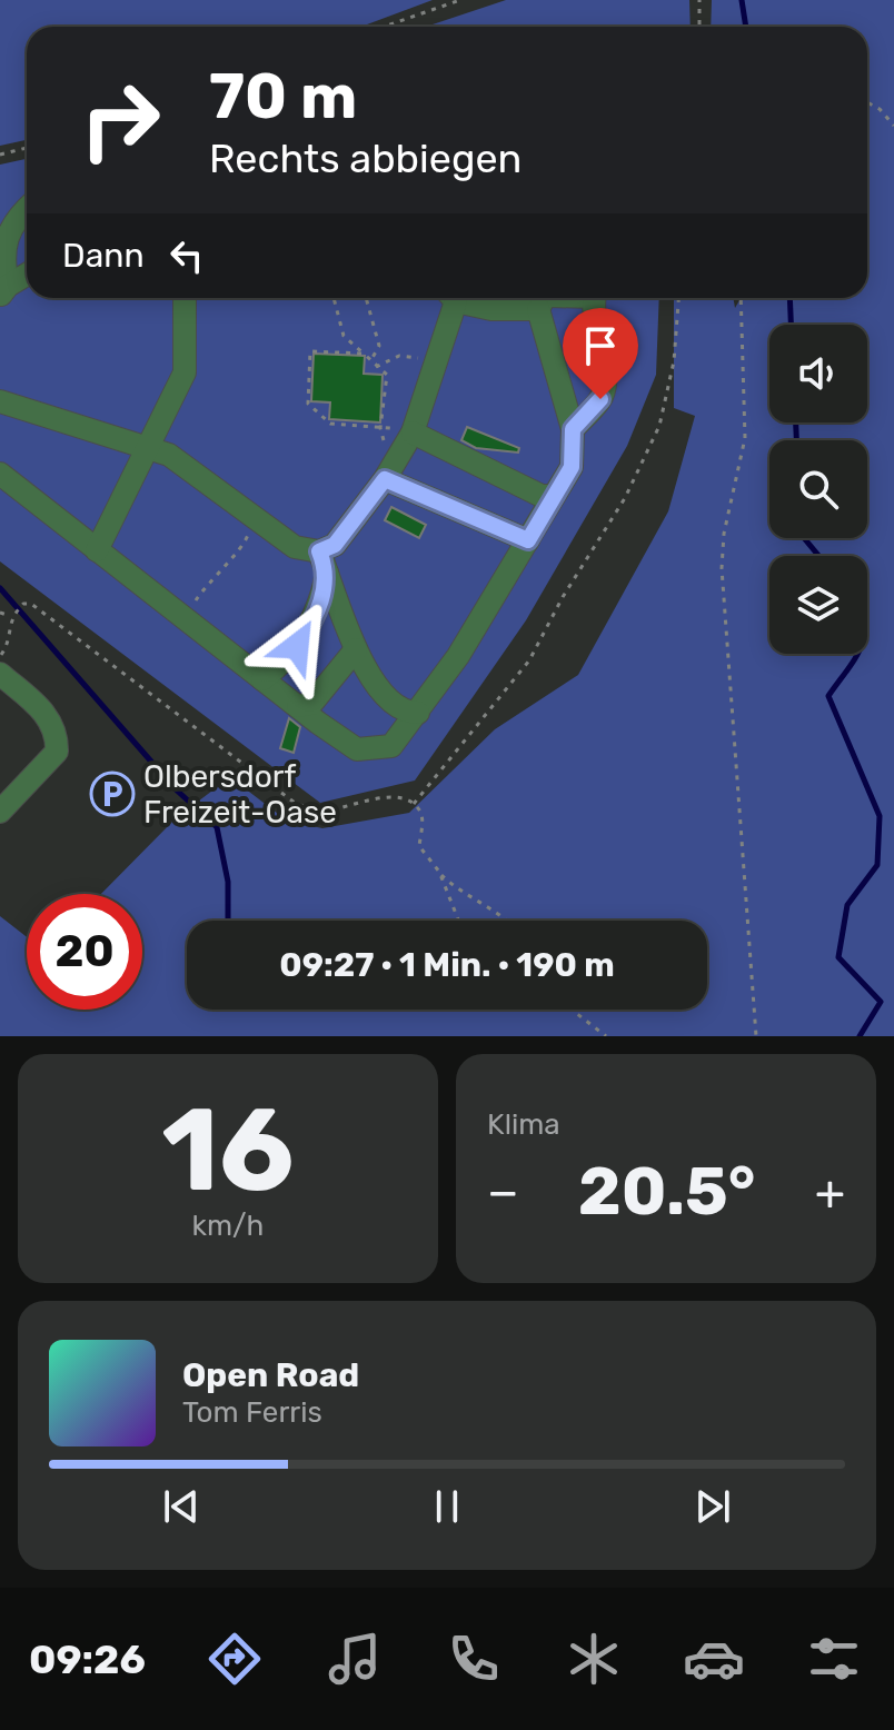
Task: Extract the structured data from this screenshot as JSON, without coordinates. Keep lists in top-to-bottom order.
{
  "places": {
    "parking": ["Olbersdorf Freizeit-Oase"]
  },
  "page": {
    "turn": ["70 m", "Rechts abbiegen"],
    "then": "Dann",
    "limit": "20",
    "trip": "09:27 · 1 Min. · 190 m",
    "tile": [
      ["16", "km/h"],
      "Klima"
    ],
    "heat": ["−", "20.5°", "+"],
    "song": ["Open Road", "Tom Ferris"],
    "tabs": "09:26"
  }
}
